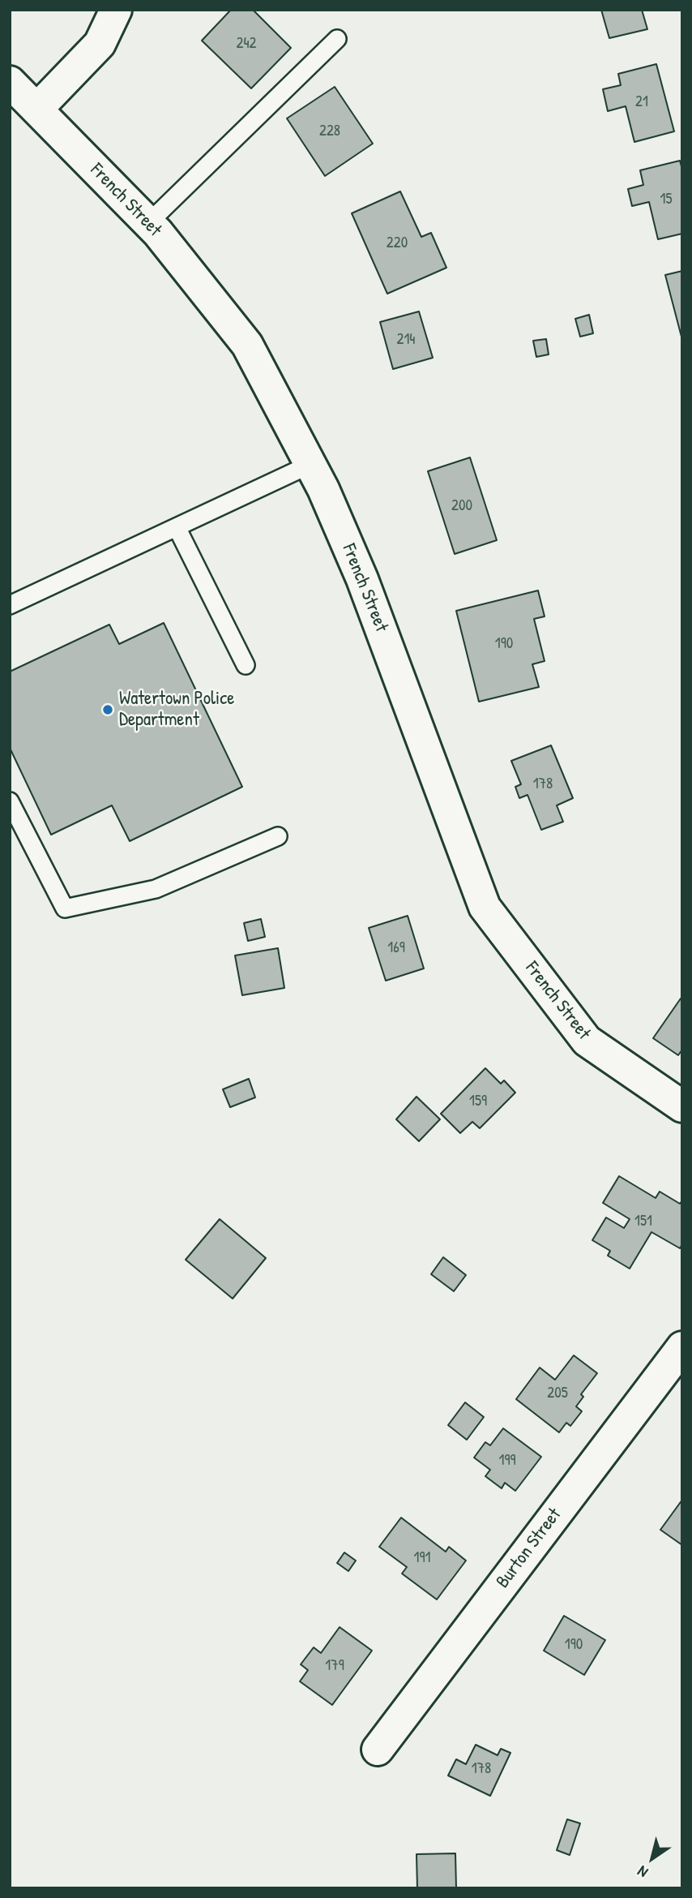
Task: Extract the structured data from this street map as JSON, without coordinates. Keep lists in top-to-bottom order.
{
  "streets": {
    "street": ["French Street", "Burton Street"]
  },
  "places": ["Watertown Police Department"],
  "house_numbers": [
    "242",
    "21",
    "228",
    "15",
    "220",
    "214",
    "200",
    "190",
    "178",
    "169",
    "159",
    "151",
    "205",
    "199",
    "191",
    "190",
    "179",
    "178"
  ],
  "north": "bottom left"
}
